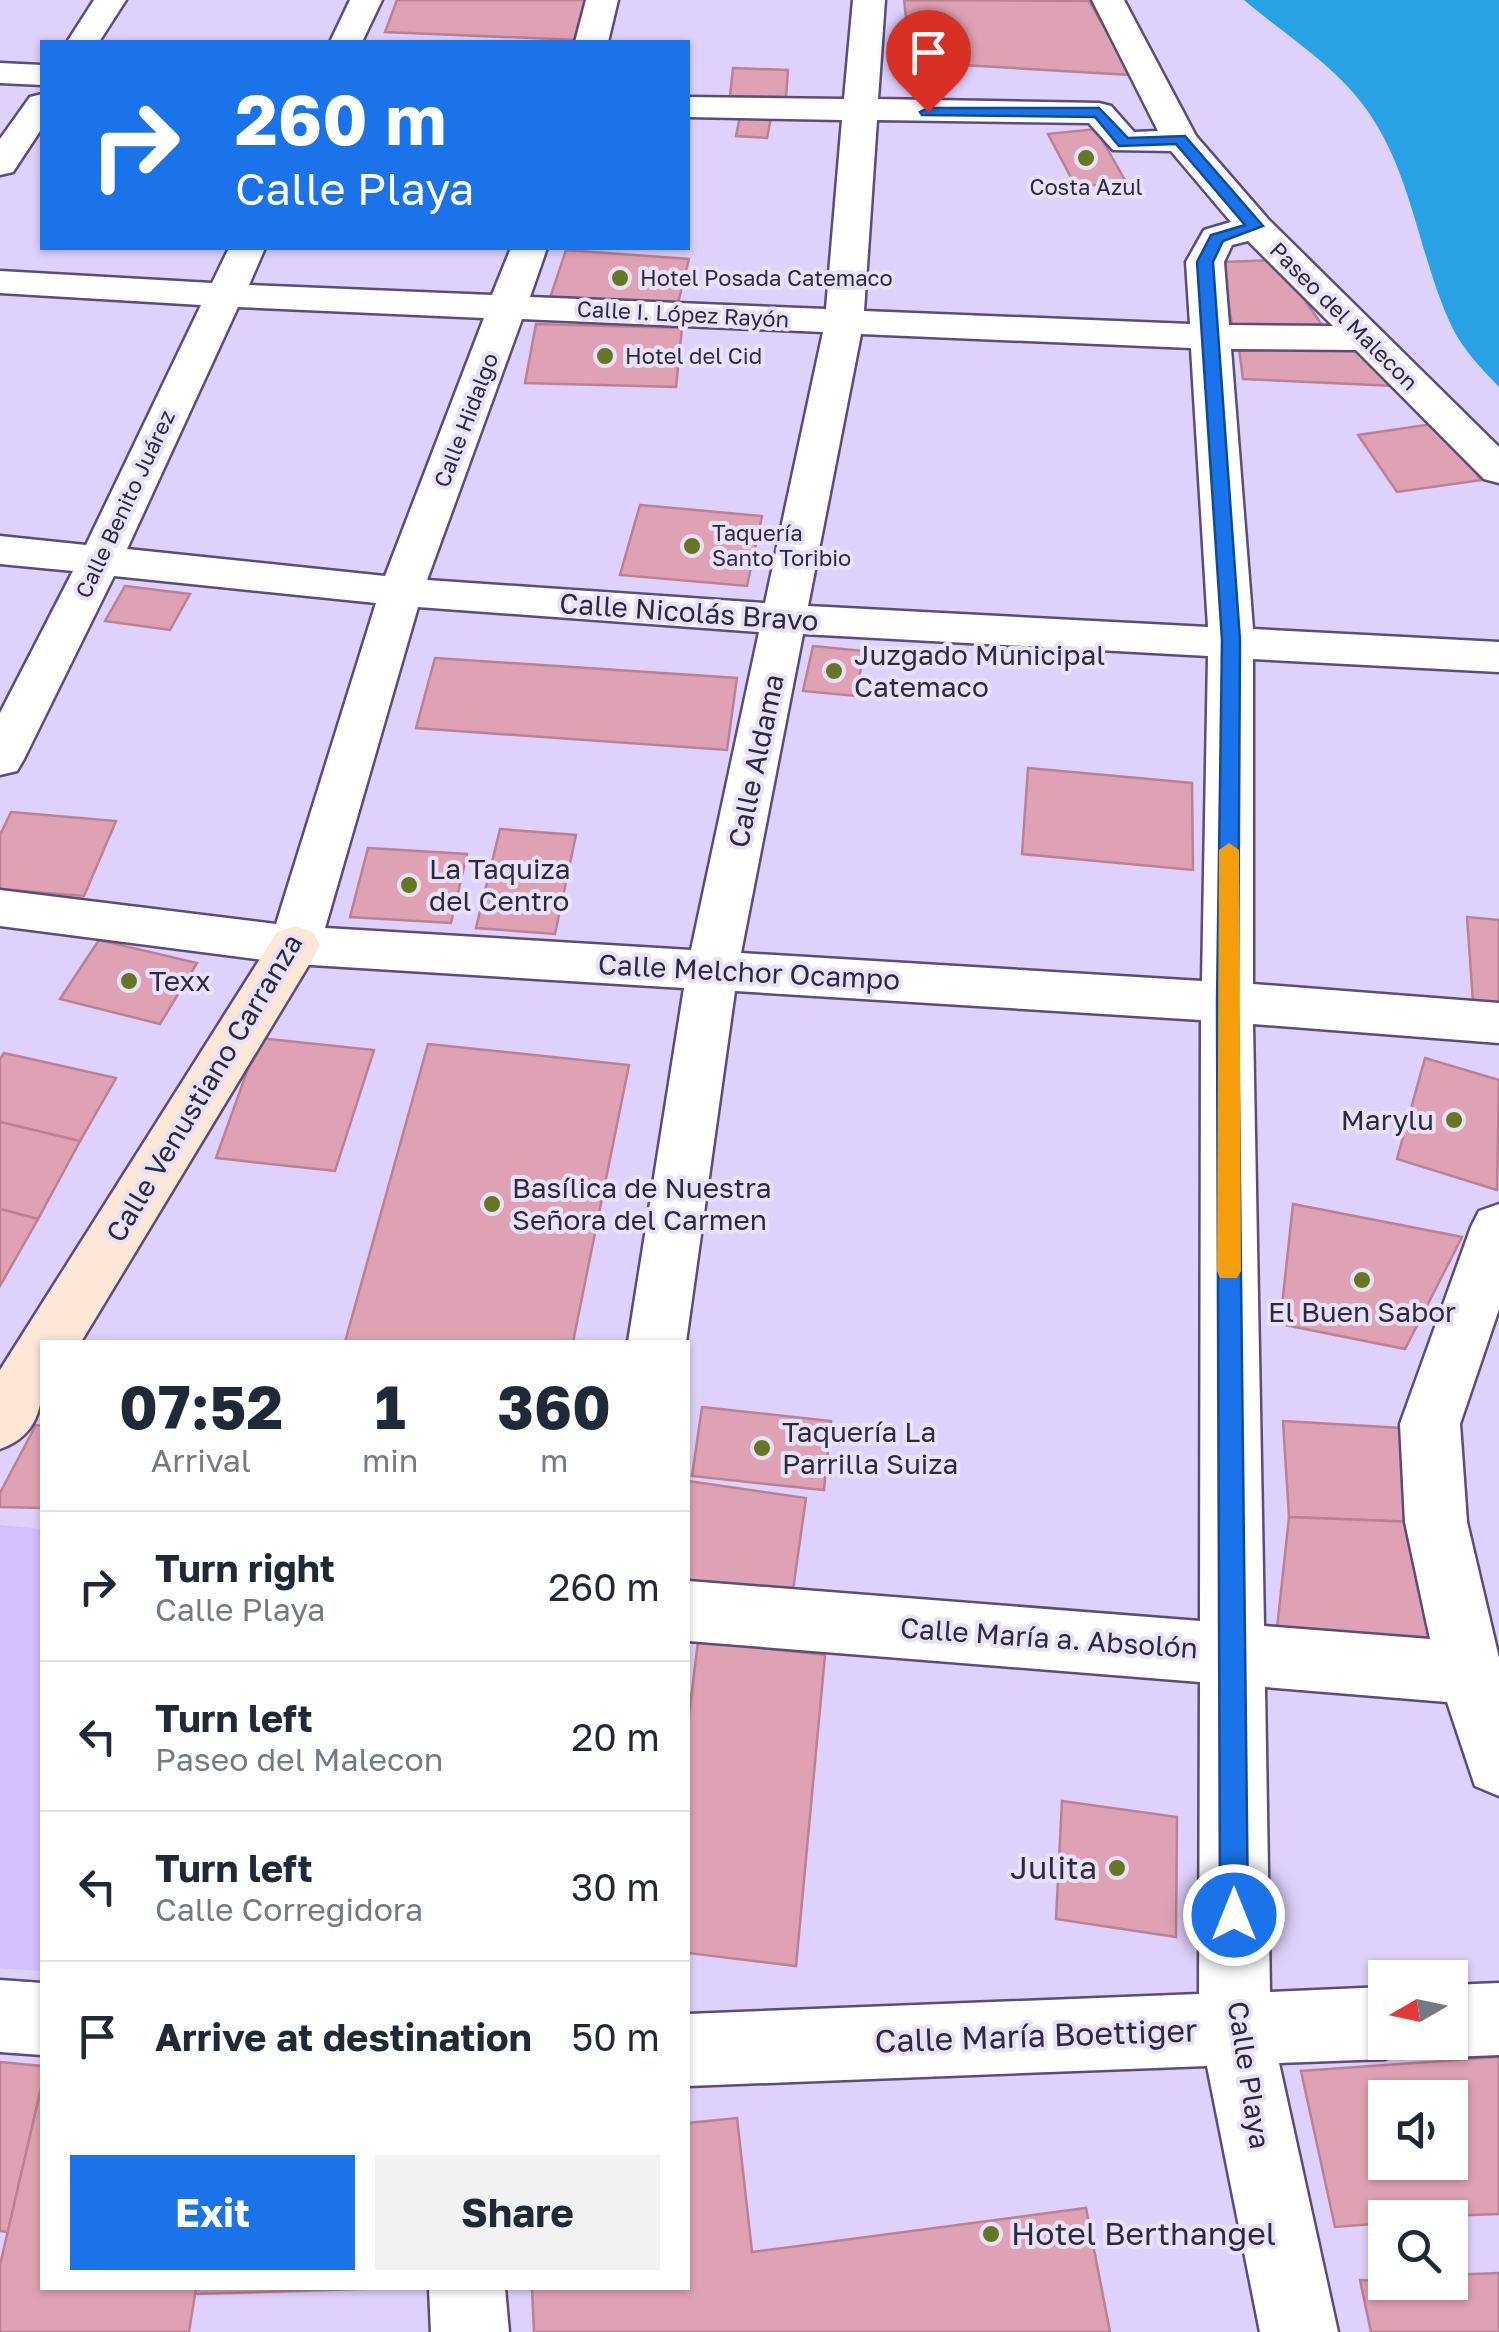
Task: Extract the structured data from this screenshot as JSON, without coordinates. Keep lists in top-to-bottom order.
{
  "streets": {
    "street": [
      "Calle I. López Rayón",
      "Paseo del Malecon",
      "Calle Hidalgo",
      "Calle Benito Juárez",
      "Calle Nicolás Bravo",
      "Calle Aldama",
      "Calle Melchor Ocampo",
      "Calle Venustiano Carranza",
      "Calle María a. Absolón",
      "Calle María Boettiger",
      "Calle Playa"
    ]
  },
  "crossings": [
    ["Calle I. López Rayón", "Paseo del Malecon"],
    ["Calle I. López Rayón", "Calle Hidalgo"],
    ["Calle I. López Rayón", "Calle Benito Juárez"],
    ["Calle I. López Rayón", "Calle Aldama"],
    ["Calle I. López Rayón", "Calle Playa"],
    ["Paseo del Malecon", "Calle Playa"],
    ["Calle Hidalgo", "Calle Nicolás Bravo"],
    ["Calle Hidalgo", "Calle Venustiano Carranza"],
    ["Calle Benito Juárez", "Calle Nicolás Bravo"],
    ["Calle Nicolás Bravo", "Calle Aldama"],
    ["Calle Nicolás Bravo", "Calle Venustiano Carranza"],
    ["Calle Nicolás Bravo", "Calle Playa"],
    ["Calle Aldama", "Calle Melchor Ocampo"],
    ["Calle Melchor Ocampo", "Calle Venustiano Carranza"],
    ["Calle Melchor Ocampo", "Calle Playa"],
    ["Calle María a. Absolón", "Calle Playa"],
    ["Calle María Boettiger", "Calle Playa"]
  ],
  "places": [
    "Costa Azul",
    "Hotel Posada Catemaco",
    "Hotel del Cid",
    "Taquería Santo Toribio",
    "Juzgado Municipal Catemaco",
    "La Taquiza del Centro",
    "Texx",
    "Marylu",
    "Basílica de Nuestra Señora del Carmen",
    "El Buen Sabor",
    "Taquería La Parrilla Suiza",
    "Julita",
    "Hotel Berthangel"
  ],
  "north": "left",
  "page": {
    "turn": ["260 m", "Calle Playa"],
    "eta": [
      "07:52",
      "Arrival",
      "1",
      "min",
      "360",
      "m"
    ],
    "list": [
      {
        "name": "Turn right",
        "note": "Calle Playa",
        "value": "260 m"
      },
      {
        "name": "Turn left",
        "note": "Paseo del Malecon",
        "value": "20 m"
      },
      {
        "name": "Turn left",
        "note": "Calle Corregidora",
        "value": "30 m"
      },
      {
        "name": "Arrive at destination",
        "value": "50 m"
      }
    ],
    "buttons": ["Exit", "Share"]
  }
}
